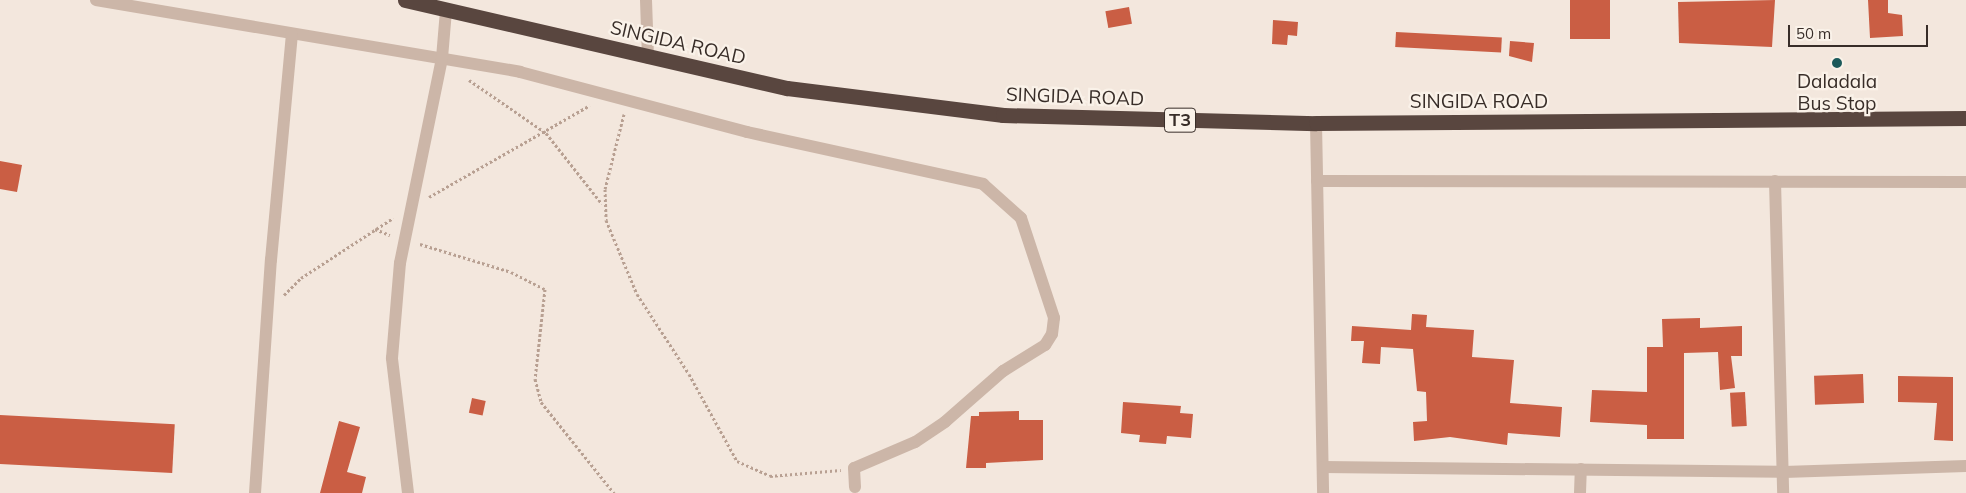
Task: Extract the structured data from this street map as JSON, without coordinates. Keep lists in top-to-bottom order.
{
  "streets": {
    "highway": ["SINGIDA ROAD", "T3"]
  },
  "places": ["Daladala Bus Stop"],
  "scale_bar": "50 m"
}
